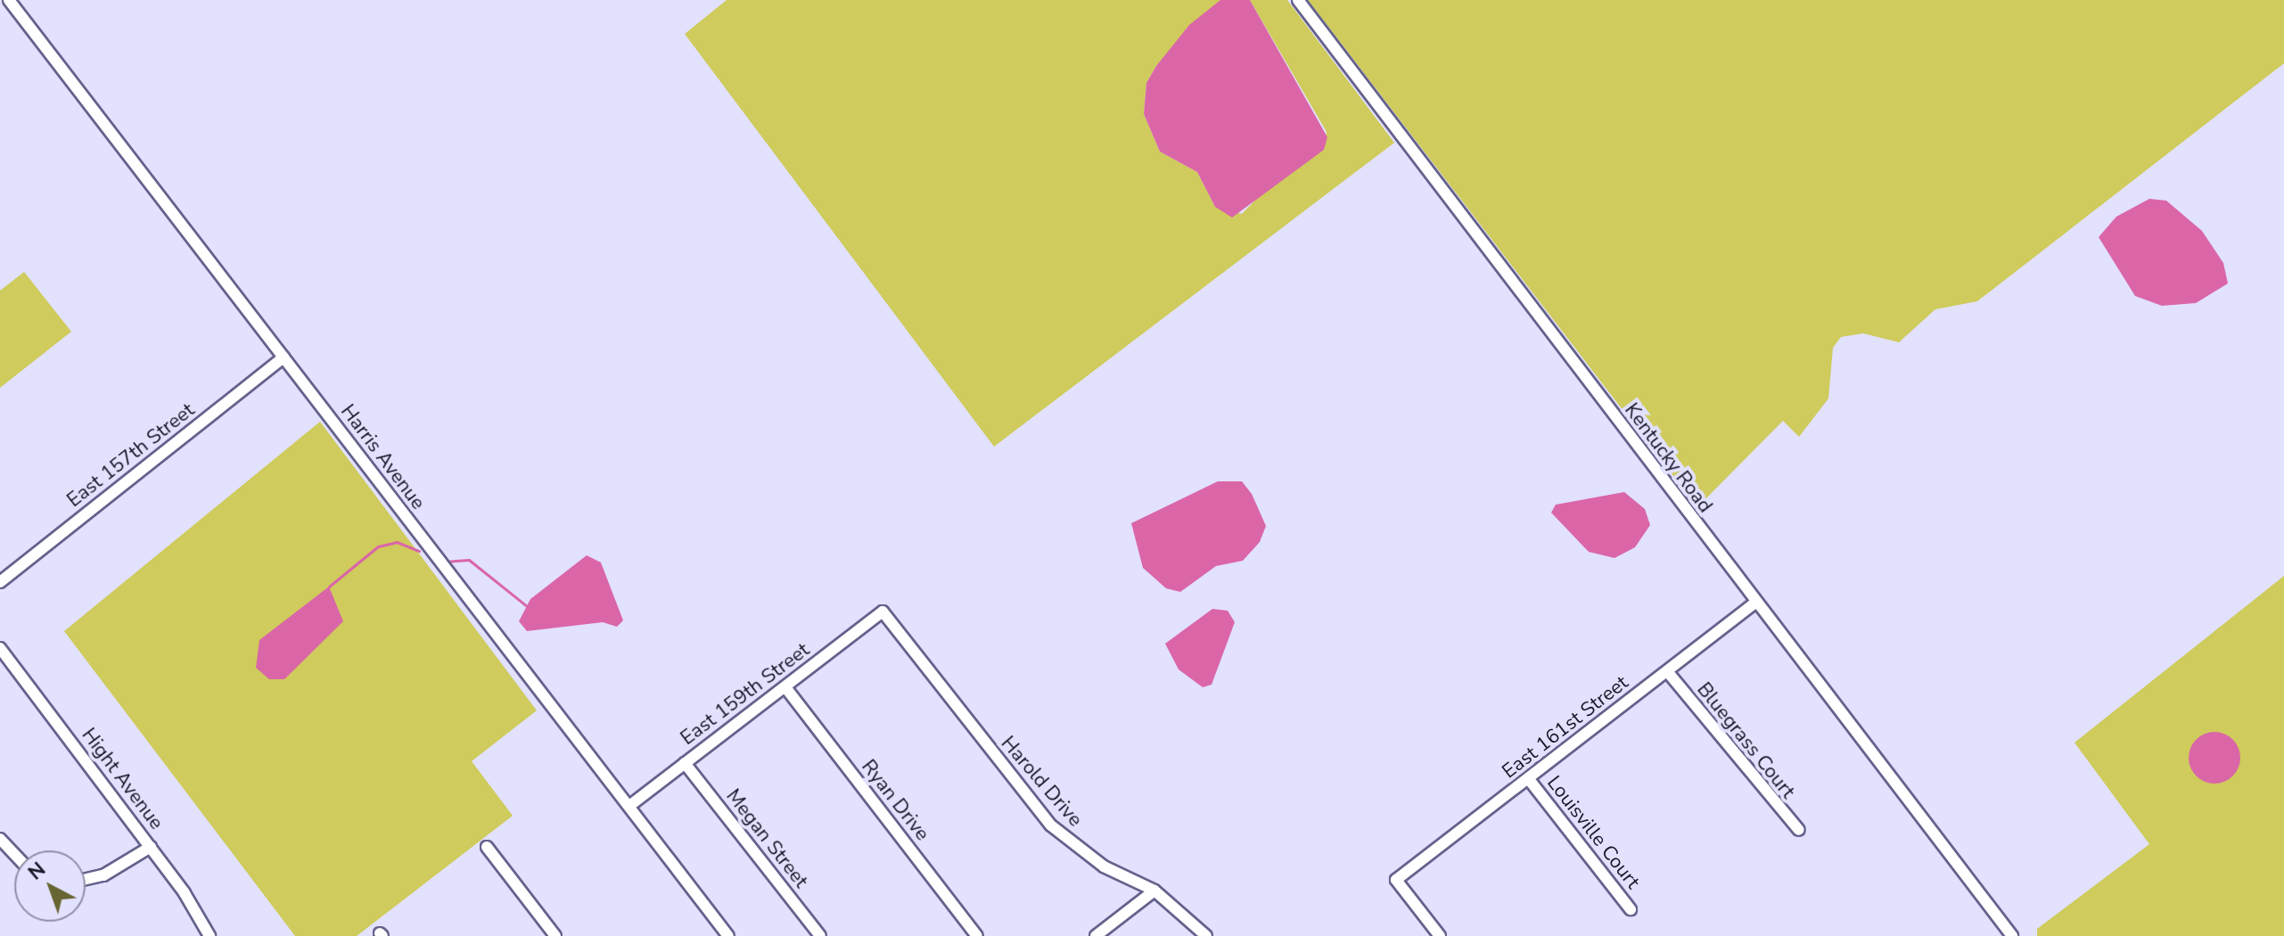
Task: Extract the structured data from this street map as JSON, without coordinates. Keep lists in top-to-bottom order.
{
  "streets": {
    "street": [
      "East 157th Street",
      "Harris Avenue",
      "Kentucky Road",
      "East 159th Street",
      "East 161st Street",
      "Bluegrass Court",
      "Hight Avenue",
      "Harold Drive",
      "Ryan Drive",
      "Louisville Court",
      "Megan Street"
    ]
  },
  "crossings": [
    ["East 157th Street", "Harris Avenue"],
    ["Harris Avenue", "East 159th Street"],
    ["Kentucky Road", "East 161st Street"],
    ["East 159th Street", "Harold Drive"],
    ["East 159th Street", "Ryan Drive"],
    ["East 159th Street", "Megan Street"],
    ["East 161st Street", "Bluegrass Court"],
    ["East 161st Street", "Louisville Court"]
  ],
  "north": "top left"
}
